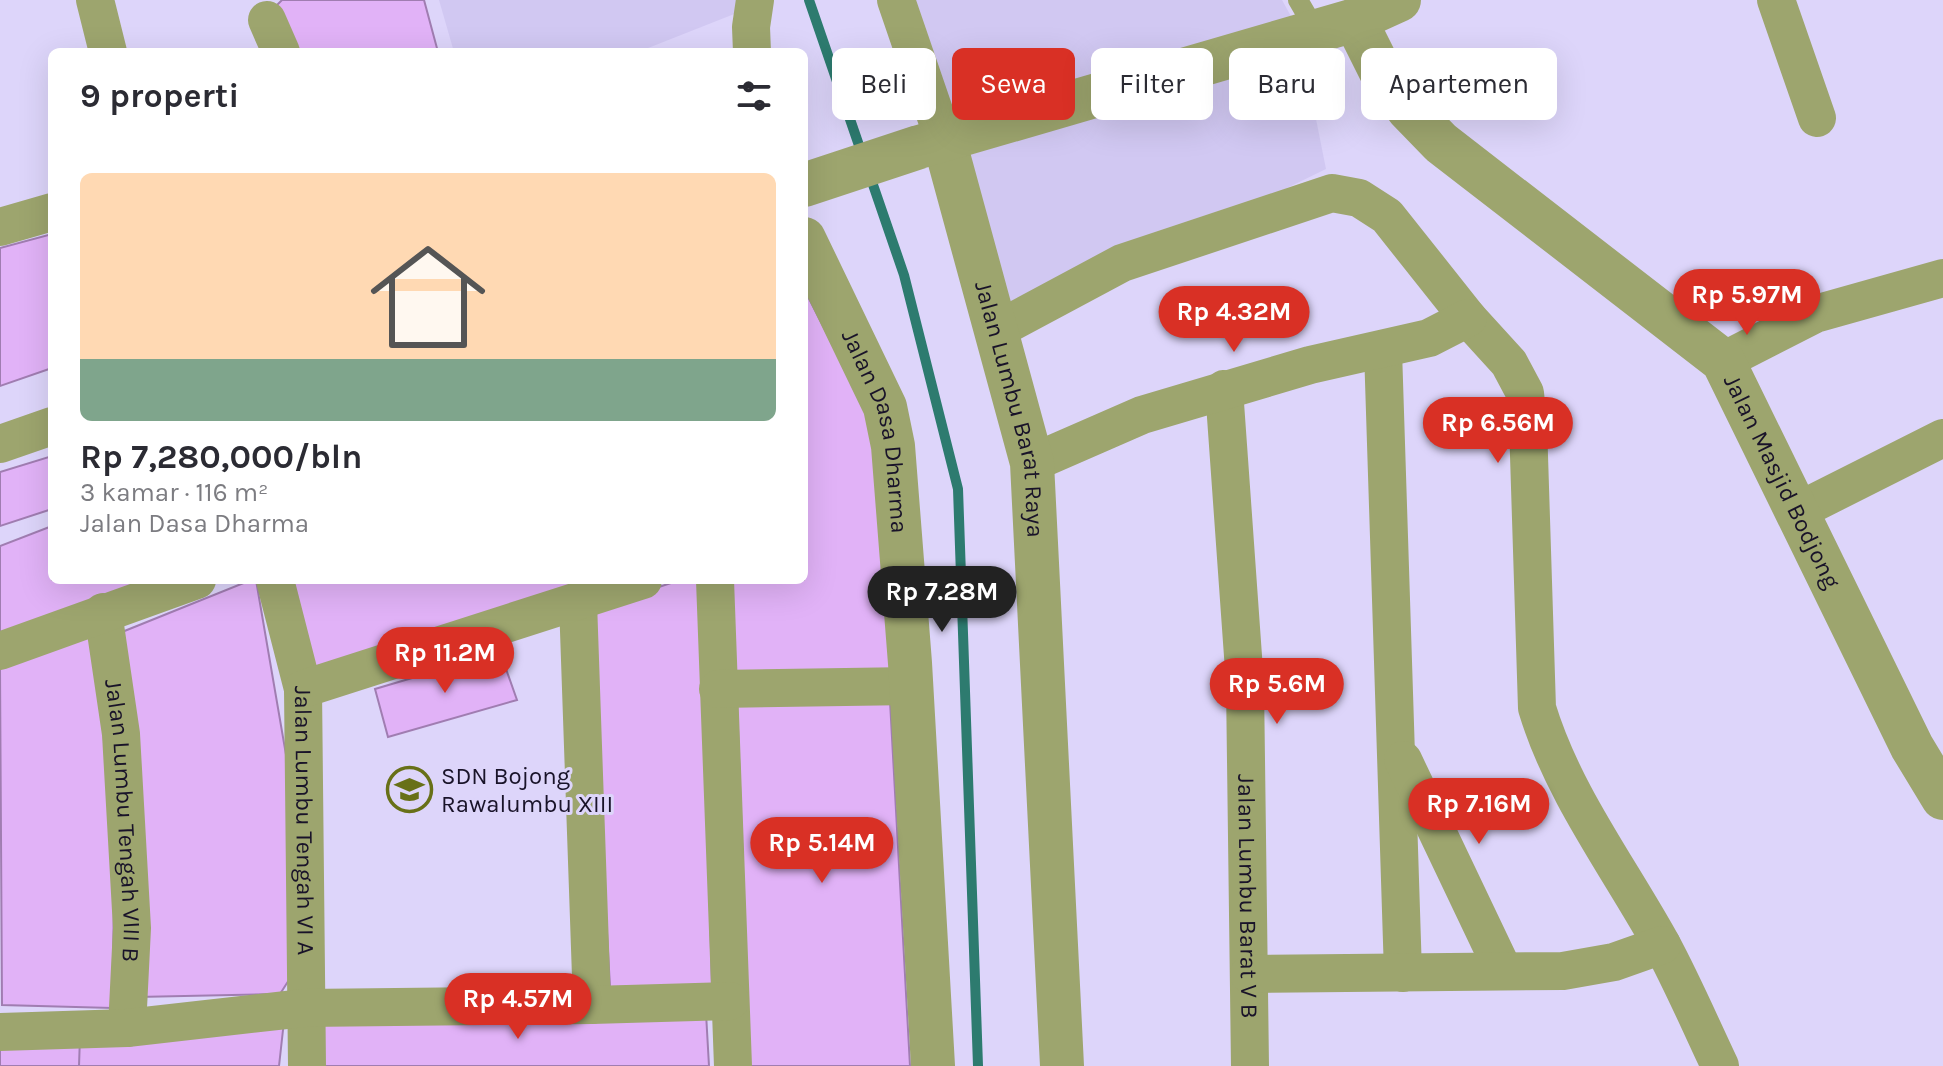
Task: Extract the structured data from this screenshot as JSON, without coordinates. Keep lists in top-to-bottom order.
{
  "streets": {
    "street": [
      "Jalan Lumbu Barat Raya",
      "Jalan Dasa Dharma",
      "Jalan Masjid Bodjong",
      "Jalan Lumbu Tengah VIII B",
      "Jalan Lumbu Tengah VI A",
      "Jalan Lumbu Barat V B"
    ]
  },
  "places": {
    "school or university": ["SDN Bojong Rawalumbu XIII"]
  },
  "page": {
    "chip": [
      "Beli",
      "Sewa",
      "Filter",
      "Baru",
      "Apartemen"
    ],
    "heading": "9 properti",
    "list": [
      {
        "name": "Rp 7,280,000/bln",
        "note": "3 kamar · 116 m² · Jalan Dasa Dharma"
      }
    ],
    "price": [
      "Rp 5.97M",
      "Rp 4.32M",
      "Rp 6.56M",
      "Rp 7.28M",
      "Rp 11.2M",
      "Rp 5.6M",
      "Rp 7.16M",
      "Rp 5.14M",
      "Rp 4.57M"
    ]
  }
}
